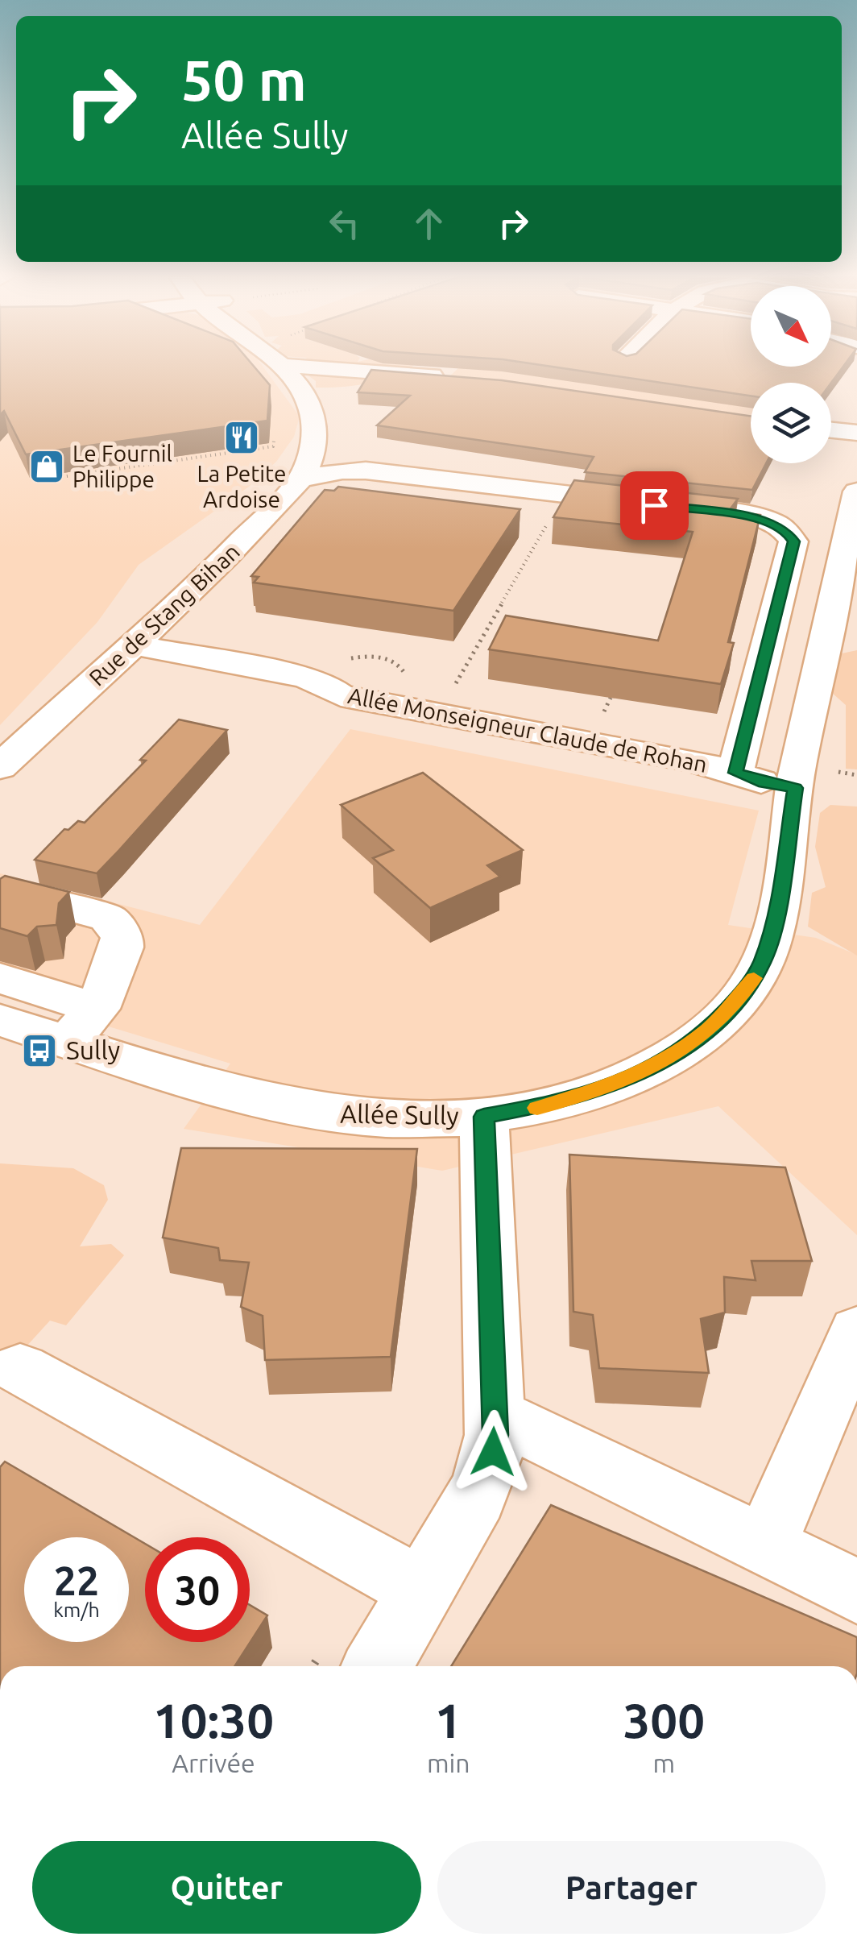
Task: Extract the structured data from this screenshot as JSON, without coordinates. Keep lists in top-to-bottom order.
{
  "streets": {
    "street": ["Rue de Stang Bihan", "Allée Monseigneur Claude de Rohan", "Allée Sully"]
  },
  "crossings": [
    ["Rue de Stang Bihan", "Allée Monseigneur Claude de Rohan"],
    ["Allée Monseigneur Claude de Rohan", "Allée Sully"]
  ],
  "places": {
    "restaurant": ["La Petite Ardoise"],
    "shop": ["Le Fournil Philippe"],
    "bus stop": ["Sully"]
  },
  "north": "bottom right",
  "page": {
    "turn": ["50 m", "Allée Sully"],
    "speed": "22 km/h",
    "limit": "30",
    "eta": [
      "10:30",
      "Arrivée",
      "1",
      "min",
      "300",
      "m"
    ],
    "buttons": ["Quitter", "Partager"]
  }
}
